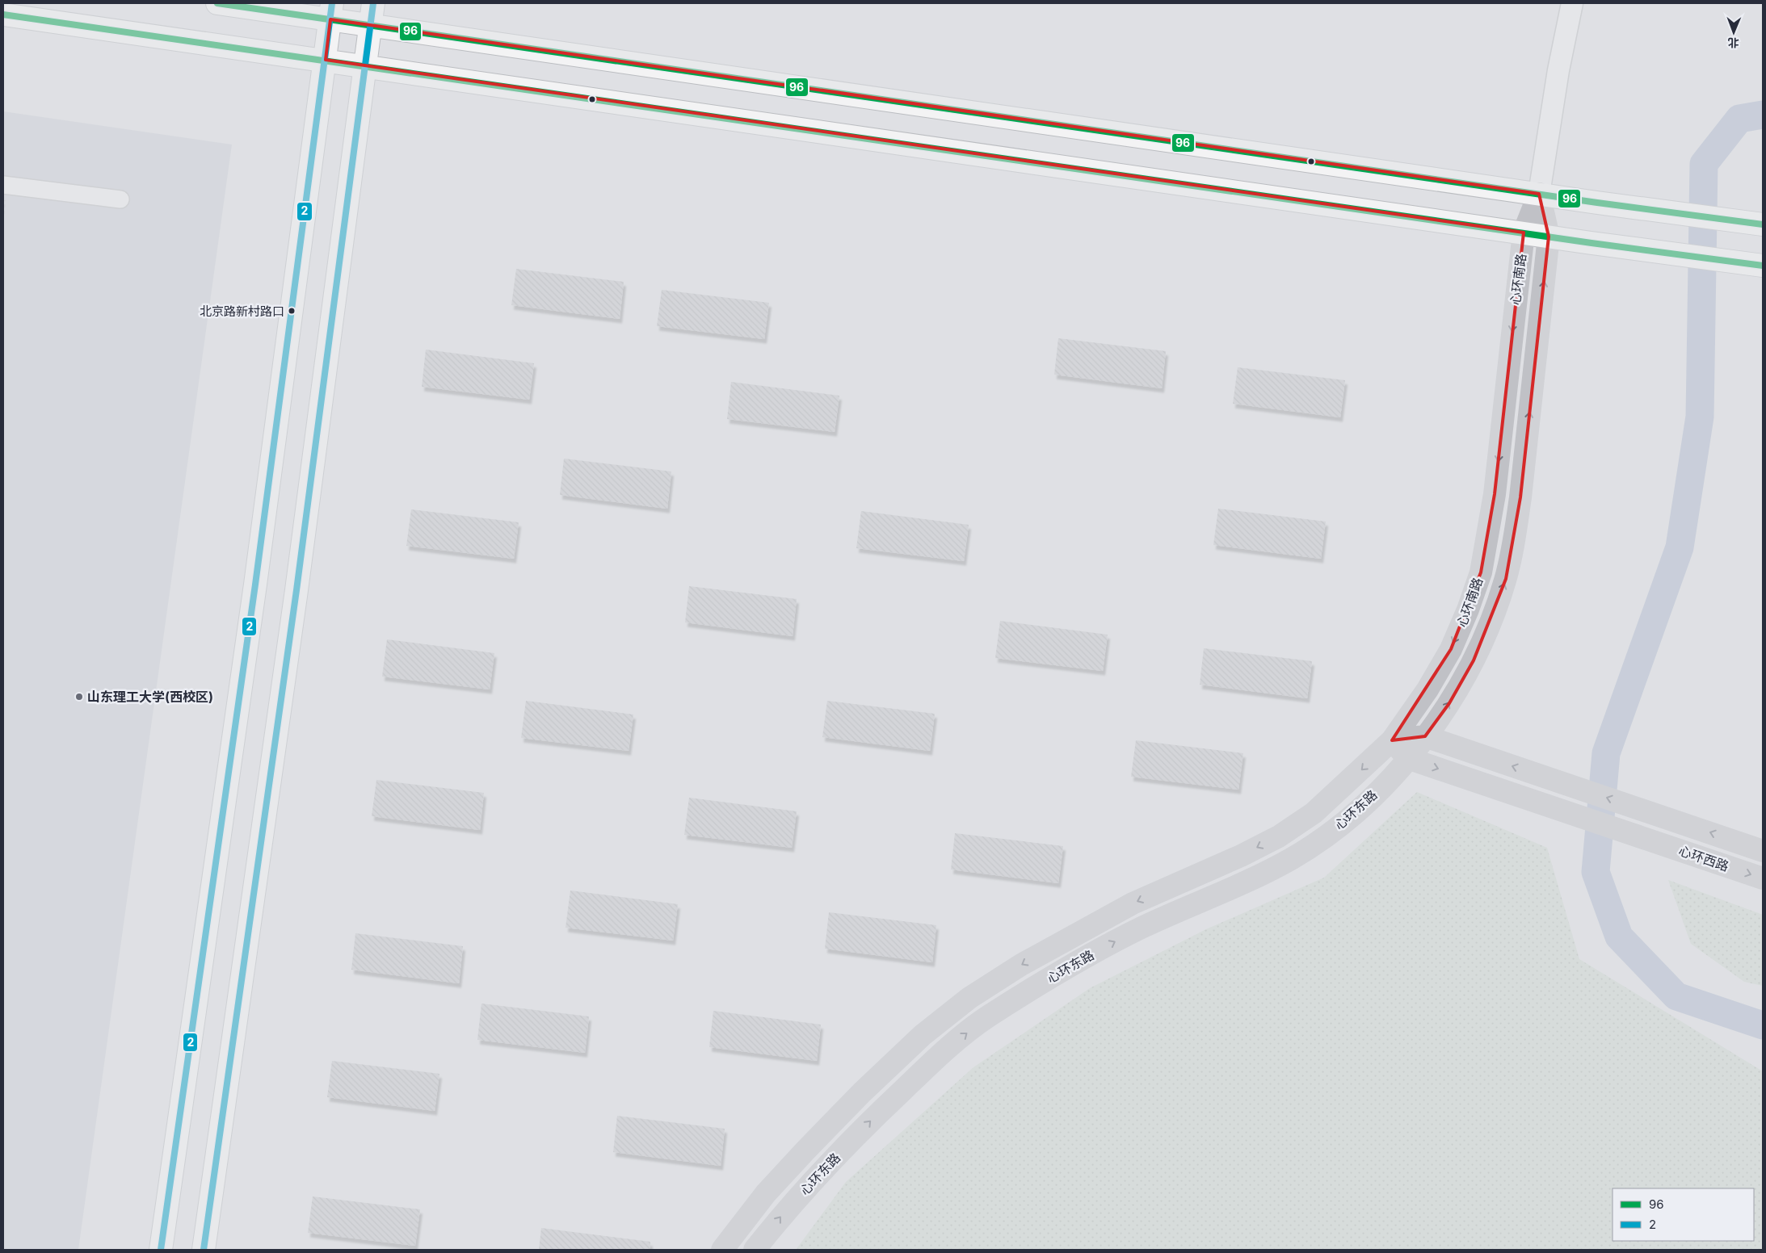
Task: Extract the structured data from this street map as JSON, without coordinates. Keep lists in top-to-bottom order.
{
  "streets": {
    "main road": ["心环南路", "心环东路", "心环西路"]
  },
  "crossings": [
    ["心环南路", "心环东路"],
    ["心环南路", "心环西路"],
    ["心环东路", "心环西路"]
  ],
  "places": ["北京路新村路口", "山东理工大学(西校区)"],
  "lines": ["transit line 96", "transit line 2"],
  "legend": ["96", "2"],
  "north": "bottom"
}
